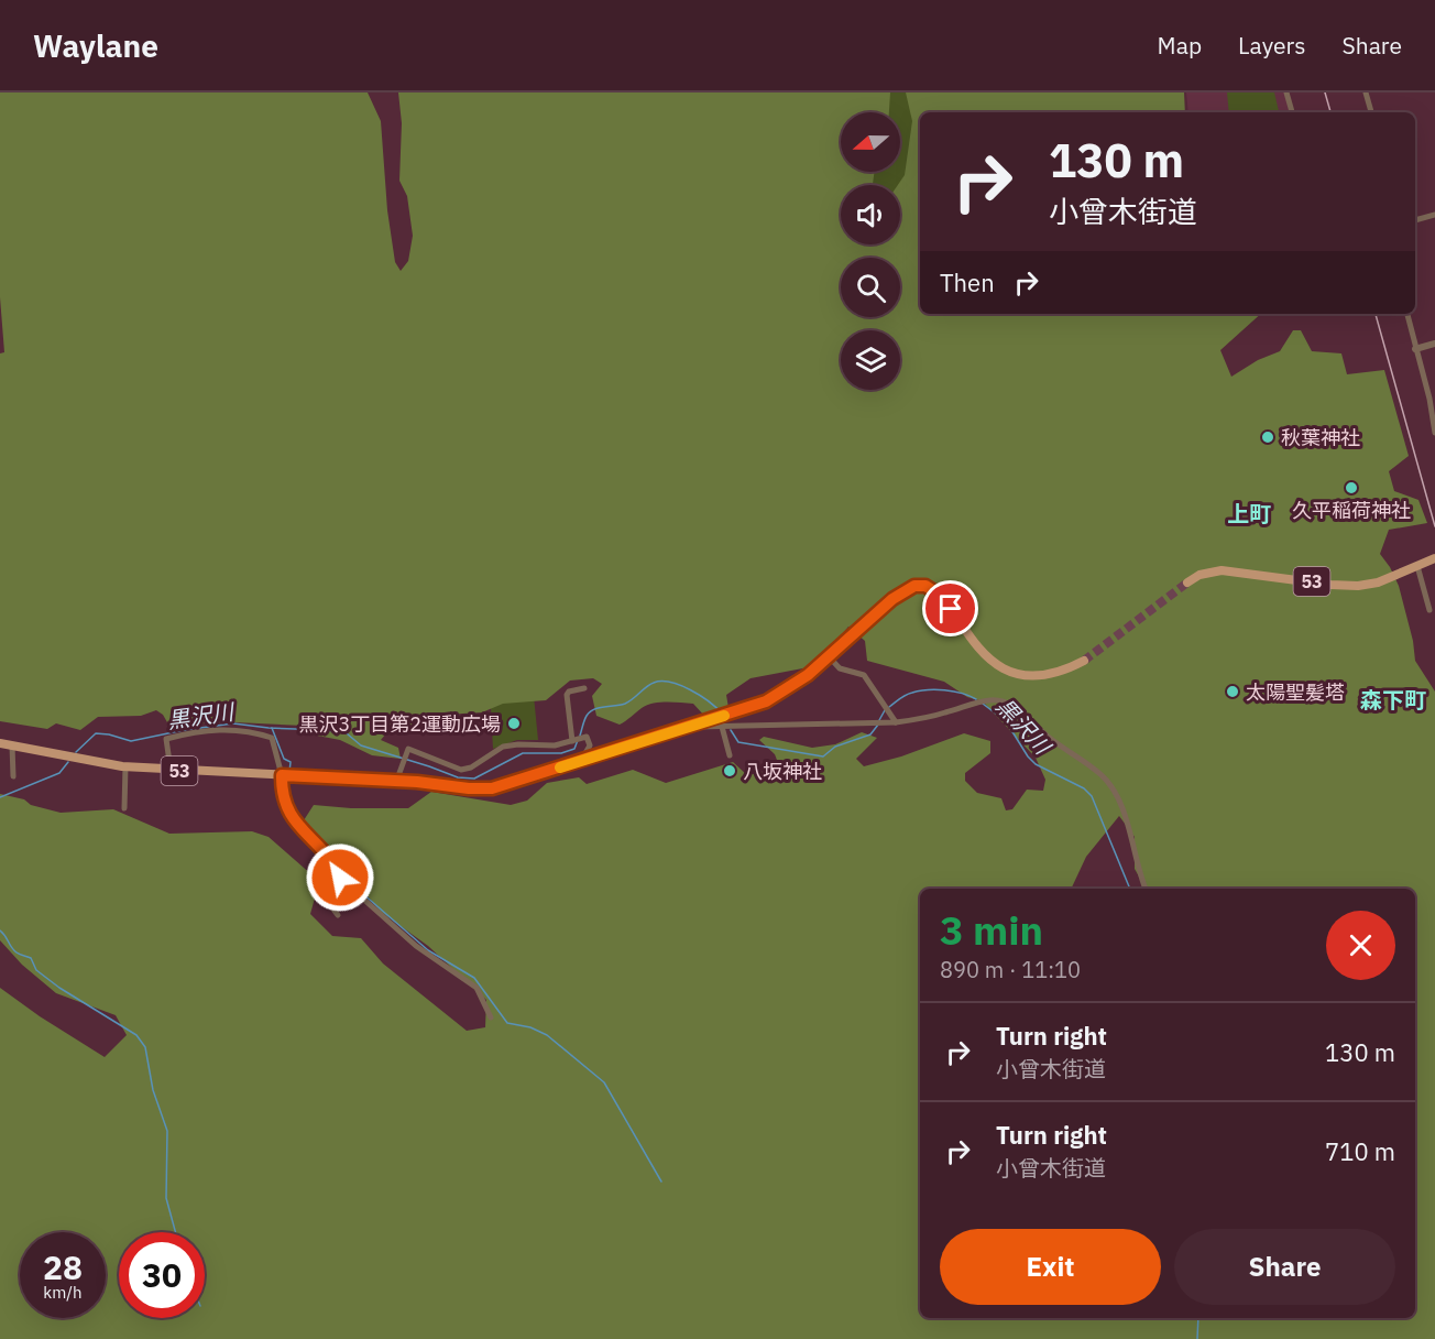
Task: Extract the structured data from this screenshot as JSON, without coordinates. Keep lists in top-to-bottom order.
{
  "streets": {
    "main road": ["53"]
  },
  "districts": ["上町", "森下町"],
  "water": ["黒沢川"],
  "places": [
    "秋葉神社",
    "久平稲荷神社",
    "太陽聖髪塔",
    "黒沢3丁目第2運動広場",
    "八坂神社"
  ],
  "north": "left",
  "page": {
    "header": "Waylane",
    "nav": ["Map", "Layers", "Share"],
    "turn": ["130 m", "小曾木街道"],
    "then": "Then",
    "heading": ["3 min", "890 m · 11:10"],
    "list": [
      {
        "name": "Turn right",
        "note": "小曾木街道",
        "value": "130 m"
      },
      {
        "name": "Turn right",
        "note": "小曾木街道",
        "value": "710 m"
      }
    ],
    "buttons": ["Exit", "Share"],
    "speed": "28 km/h",
    "limit": "30"
  }
}
